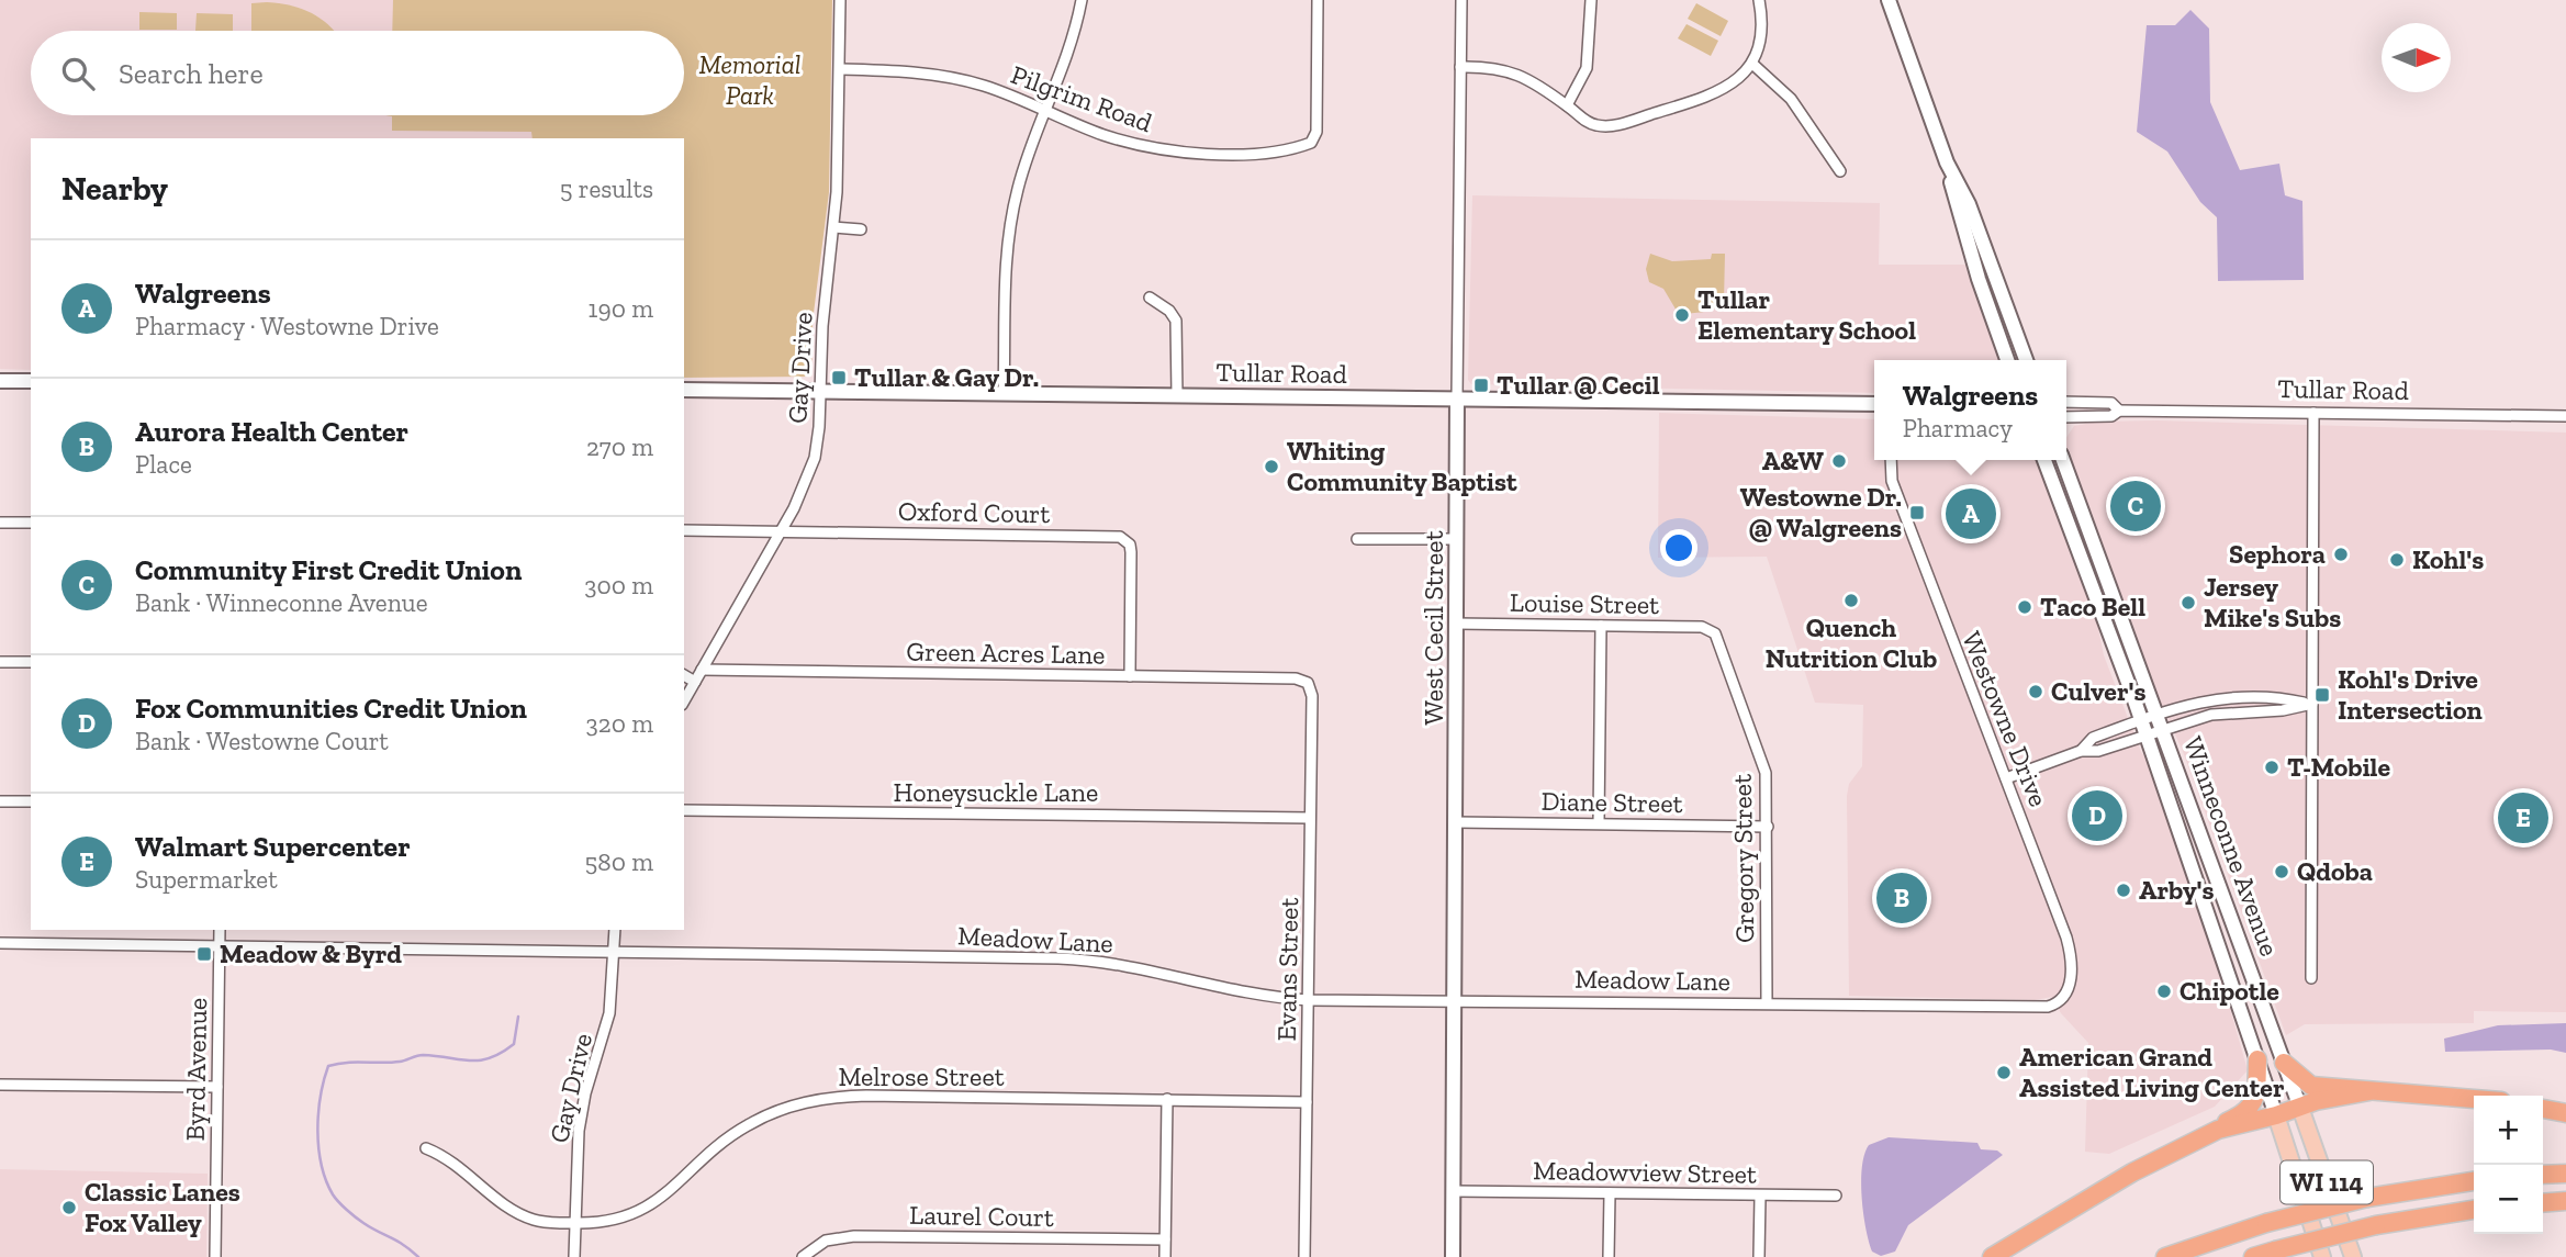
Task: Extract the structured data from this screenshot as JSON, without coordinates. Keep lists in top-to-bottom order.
{
  "streets": {
    "main road": [
      "Tullar Road",
      "West Cecil Street",
      "Winneconne Avenue",
      "WI 114"
    ],
    "street": [
      "Pilgrim Road",
      "Gay Drive",
      "Oxford Court",
      "Louise Street",
      "Green Acres Lane",
      "Westowne Drive",
      "Honeysuckle Lane",
      "Diane Street",
      "Gregory Street",
      "Meadow Lane",
      "Evans Street",
      "Byrd Avenue",
      "Melrose Street",
      "Meadowview Street",
      "Laurel Court"
    ]
  },
  "crossings": [
    ["Pilgrim Road", "Gay Drive"],
    ["Gay Drive", "Tullar Road"],
    ["Gay Drive", "Oxford Court"],
    ["Gay Drive", "Green Acres Lane"],
    ["Gay Drive", "Meadow Lane"],
    ["Gay Drive", "Melrose Street"],
    ["Tullar Road", "West Cecil Street"],
    ["Oxford Court", "Green Acres Lane"],
    ["Louise Street", "West Cecil Street"],
    ["Louise Street", "Gregory Street"],
    ["West Cecil Street", "Diane Street"],
    ["West Cecil Street", "Meadow Lane"],
    ["West Cecil Street", "Meadowview Street"],
    ["Green Acres Lane", "Evans Street"],
    ["Westowne Drive", "Meadow Lane"],
    ["Honeysuckle Lane", "Evans Street"],
    ["Diane Street", "Gregory Street"],
    ["Gregory Street", "Meadow Lane"],
    ["Meadow Lane", "Evans Street"],
    ["Meadow Lane", "Byrd Avenue"],
    ["Evans Street", "Melrose Street"]
  ],
  "parks": ["Memorial Park"],
  "places": {
    "other": [
      "Tullar Elementary School",
      "A&W",
      "Whiting Community Baptist",
      "Sephora",
      "Kohl's",
      "Quench Nutrition Club",
      "Jersey Mike's Subs",
      "Taco Bell",
      "Culver's",
      "T-Mobile",
      "Qdoba",
      "Arby's",
      "Chipotle",
      "American Grand Assisted Living Center",
      "Classic Lanes Fox Valley"
    ],
    "transit": [
      "Tullar & Gay Dr.",
      "Tullar @ Cecil",
      "Westowne Dr. @ Walgreens",
      "Kohl's Drive Intersection",
      "Meadow & Byrd"
    ]
  },
  "north": "right",
  "page": {
    "search": "Search here",
    "heading": ["Nearby", "5 results"],
    "list": [
      {
        "mark": "A",
        "name": "Walgreens",
        "note": "Pharmacy · Westowne Drive",
        "value": "190 m"
      },
      {
        "mark": "B",
        "name": "Aurora Health Center",
        "note": "Place",
        "value": "270 m"
      },
      {
        "mark": "C",
        "name": "Community First Credit Union",
        "note": "Bank · Winneconne Avenue",
        "value": "300 m"
      },
      {
        "mark": "D",
        "name": "Fox Communities Credit Union",
        "note": "Bank · Westowne Court",
        "value": "320 m"
      },
      {
        "mark": "E",
        "name": "Walmart Supercenter",
        "note": "Supermarket",
        "value": "580 m"
      }
    ],
    "popup": ["Walgreens", "Pharmacy"],
    "pins": [
      "C",
      "A",
      "D",
      "E",
      "B"
    ],
    "map_buttons": ["+", "−"]
  }
}
